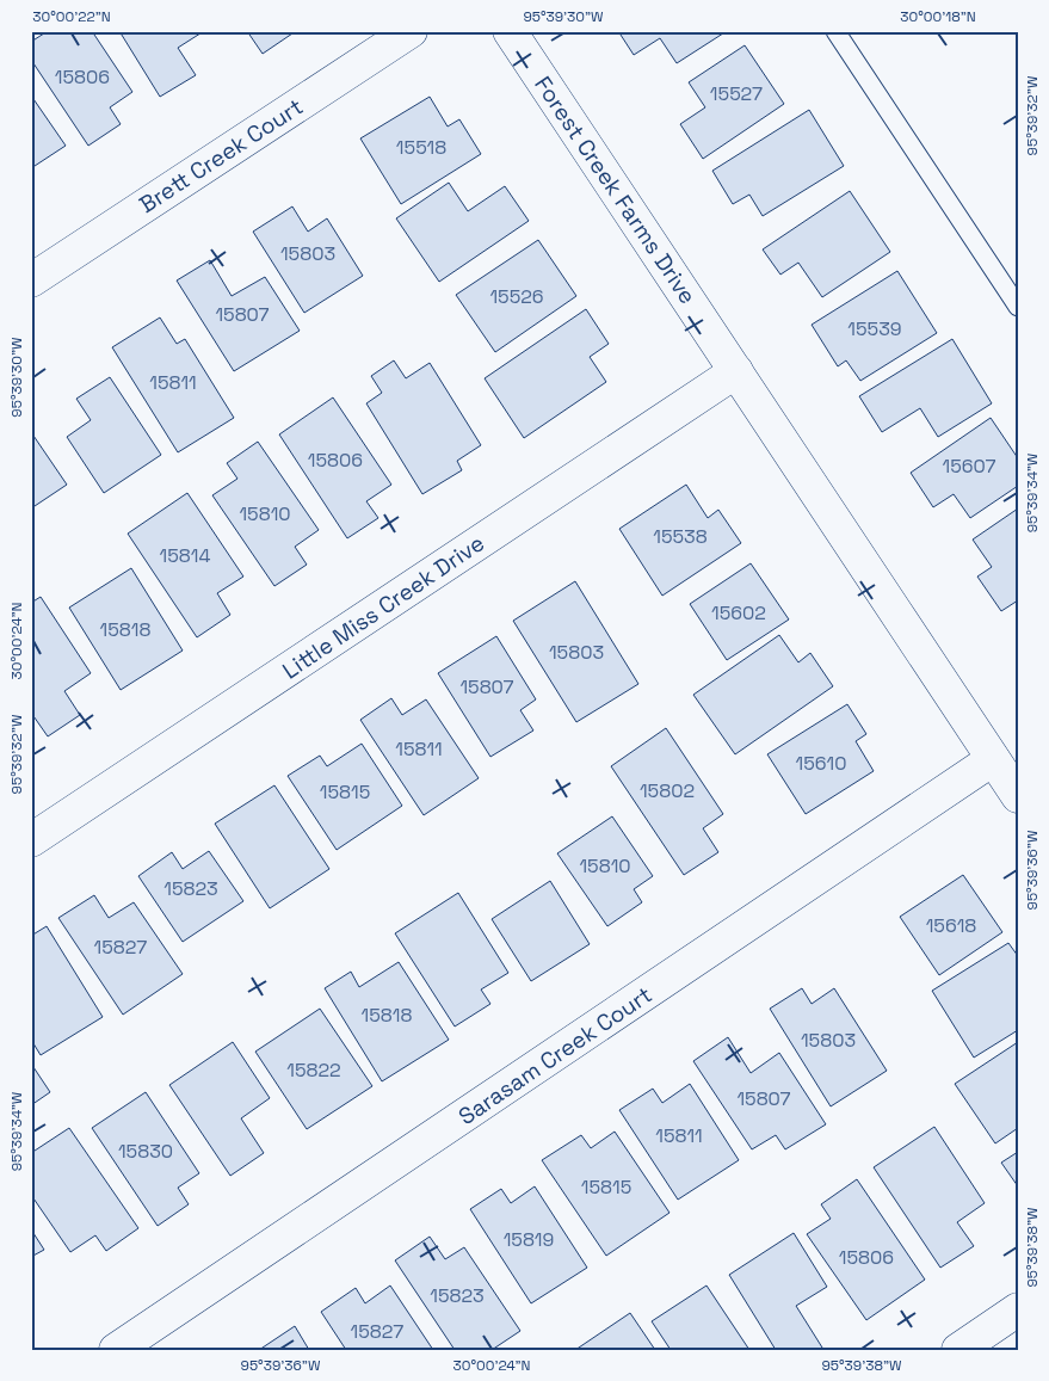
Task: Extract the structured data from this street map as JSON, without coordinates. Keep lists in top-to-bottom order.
{
  "streets": {
    "street": [
      "Brett Creek Court",
      "Forest Creek Farms Drive",
      "Little Miss Creek Drive",
      "Sarasam Creek Court"
    ]
  },
  "crossings": [
    ["Forest Creek Farms Drive", "Little Miss Creek Drive"],
    ["Forest Creek Farms Drive", "Sarasam Creek Court"]
  ],
  "house_numbers": [
    "15806",
    "15527",
    "15518",
    "15803",
    "15526",
    "15807",
    "15539",
    "15811",
    "15806",
    "15607",
    "15810",
    "15538",
    "15814",
    "15602",
    "15818",
    "15803",
    "15807",
    "15811",
    "15610",
    "15802",
    "15815",
    "15810",
    "15823",
    "15618",
    "15827",
    "15818",
    "15803",
    "15822",
    "15807",
    "15811",
    "15830",
    "15815",
    "15819",
    "15806",
    "15823",
    "15827"
  ],
  "coordinates": [
    "30°00'22\"N",
    "95°39'30\"W",
    "30°00'18\"N",
    "95°39'32\"W",
    "95°39'34\"W",
    "30°00'24\"N",
    "95°39'36\"W",
    "95°39'38\"W"
  ]
}
